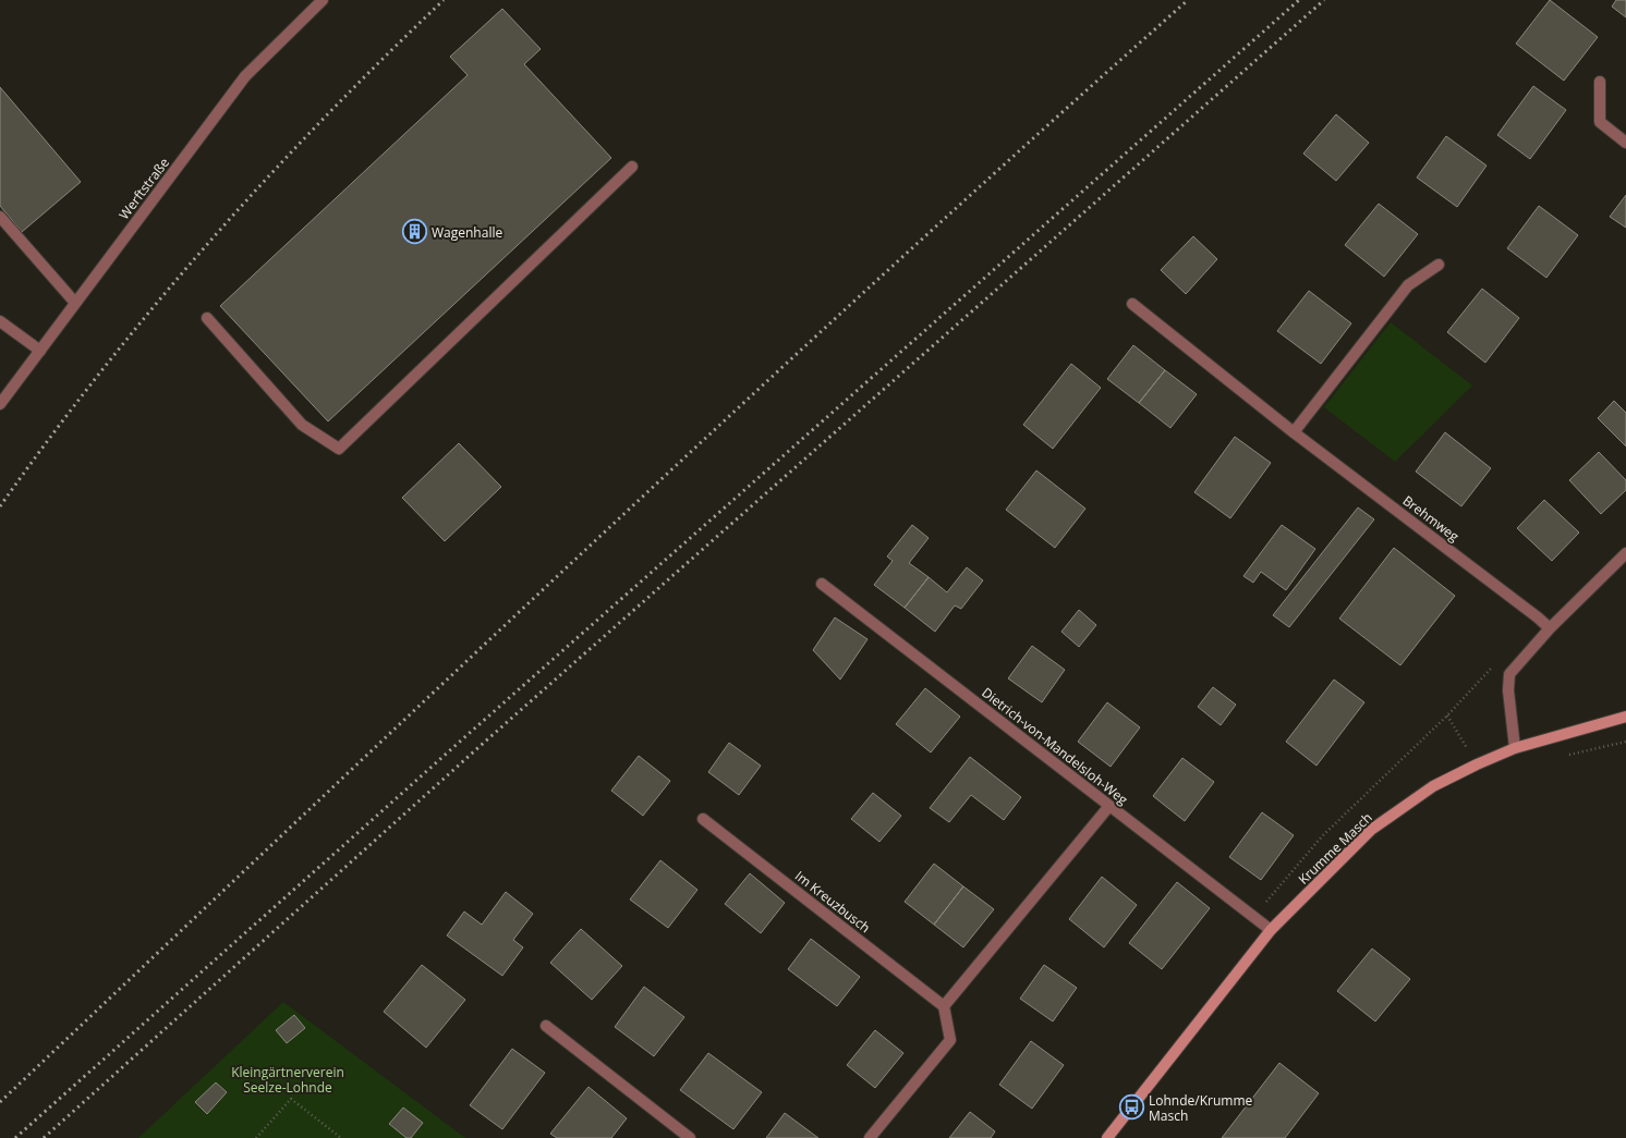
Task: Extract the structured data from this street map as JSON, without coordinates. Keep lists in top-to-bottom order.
{
  "streets": {
    "street": [
      "Werftstraße",
      "Brehmweg",
      "Dietrich-von-Mandelsloh-Weg",
      "Krumme Masch",
      "Im Kreuzbusch"
    ]
  },
  "crossings": [
    ["Dietrich-von-Mandelsloh-Weg", "Krumme Masch"]
  ],
  "parks": ["Kleingärtnerverein Seelze-Lohnde"],
  "places": {
    "building": ["Wagenhalle"],
    "bus stop": ["Lohnde/Krumme Masch"]
  }
}
